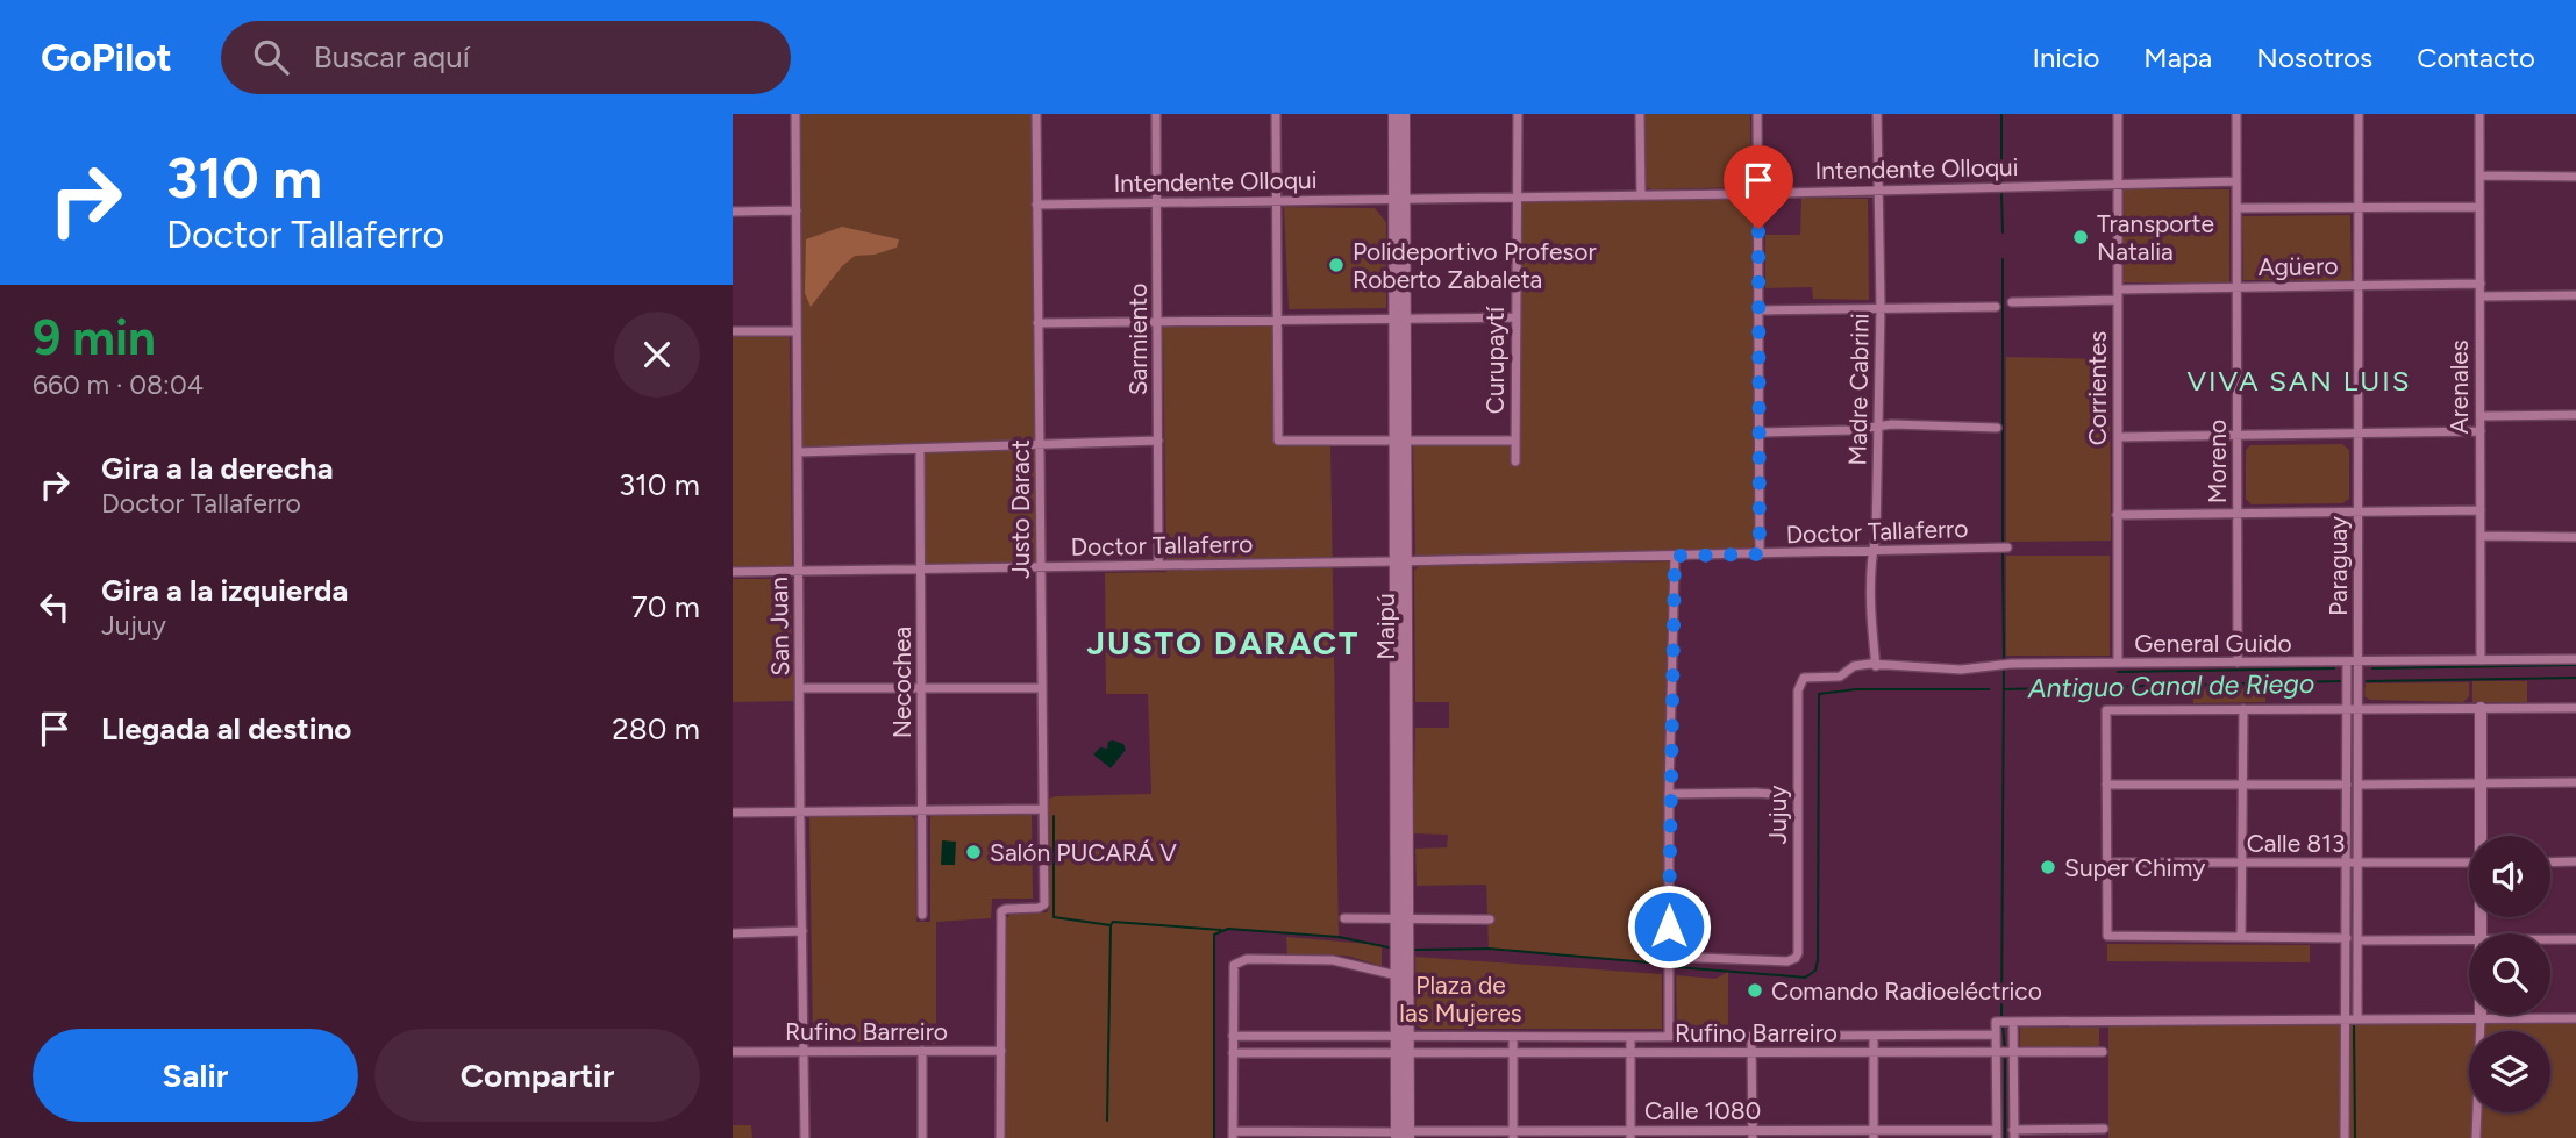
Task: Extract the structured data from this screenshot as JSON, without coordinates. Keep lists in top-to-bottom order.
{
  "streets": {
    "street": [
      "Intendente Olloqui",
      "Agüero",
      "Sarmiento",
      "Curupaytí",
      "Arenales",
      "Corrientes",
      "Madre Cabrini",
      "Moreno",
      "Justo Daract",
      "Doctor Tallaferro",
      "Paraguay",
      "San Juan",
      "Maipú",
      "General Guido",
      "Necochea",
      "Jujuy",
      "Calle 813",
      "Rufino Barreiro",
      "Calle 1080"
    ]
  },
  "crossings": [
    ["Intendente Olloqui", "Sarmiento"],
    ["Intendente Olloqui", "Curupaytí"],
    ["Intendente Olloqui", "Corrientes"],
    ["Intendente Olloqui", "Madre Cabrini"],
    ["Intendente Olloqui", "Moreno"],
    ["Intendente Olloqui", "Justo Daract"],
    ["Intendente Olloqui", "Maipú"],
    ["Agüero", "Arenales"],
    ["Agüero", "Corrientes"],
    ["Agüero", "Moreno"],
    ["Agüero", "Paraguay"],
    ["Sarmiento", "Doctor Tallaferro"],
    ["Arenales", "General Guido"],
    ["Corrientes", "General Guido"],
    ["Madre Cabrini", "Doctor Tallaferro"],
    ["Madre Cabrini", "General Guido"],
    ["Moreno", "General Guido"],
    ["Justo Daract", "Doctor Tallaferro"],
    ["Justo Daract", "Rufino Barreiro"],
    ["Doctor Tallaferro", "San Juan"],
    ["Doctor Tallaferro", "Maipú"],
    ["Doctor Tallaferro", "Necochea"],
    ["Paraguay", "General Guido"],
    ["Paraguay", "Calle 813"],
    ["San Juan", "Rufino Barreiro"],
    ["Maipú", "Rufino Barreiro"],
    ["Maipú", "Calle 1080"],
    ["General Guido", "Jujuy"]
  ],
  "districts": ["VIVA SAN LUIS", "JUSTO DARACT"],
  "water": ["Antiguo Canal de Riego"],
  "parks": ["Plaza de las Mujeres"],
  "places": [
    "Transporte Natalia",
    "Polideportivo Profesor Roberto Zabaleta",
    "Salón PUCARÁ V",
    "Super Chimy",
    "Comando Radioeléctrico"
  ],
  "page": {
    "header": "GoPilot",
    "search": "Buscar aquí",
    "nav": [
      "Inicio",
      "Mapa",
      "Nosotros",
      "Contacto"
    ],
    "turn": ["310 m", "Doctor Tallaferro"],
    "heading": ["9 min", "660 m · 08:04"],
    "list": [
      {
        "name": "Gira a la derecha",
        "note": "Doctor Tallaferro",
        "value": "310 m"
      },
      {
        "name": "Gira a la izquierda",
        "note": "Jujuy",
        "value": "70 m"
      },
      {
        "name": "Llegada al destino",
        "value": "280 m"
      }
    ],
    "buttons": ["Salir", "Compartir"]
  }
}
